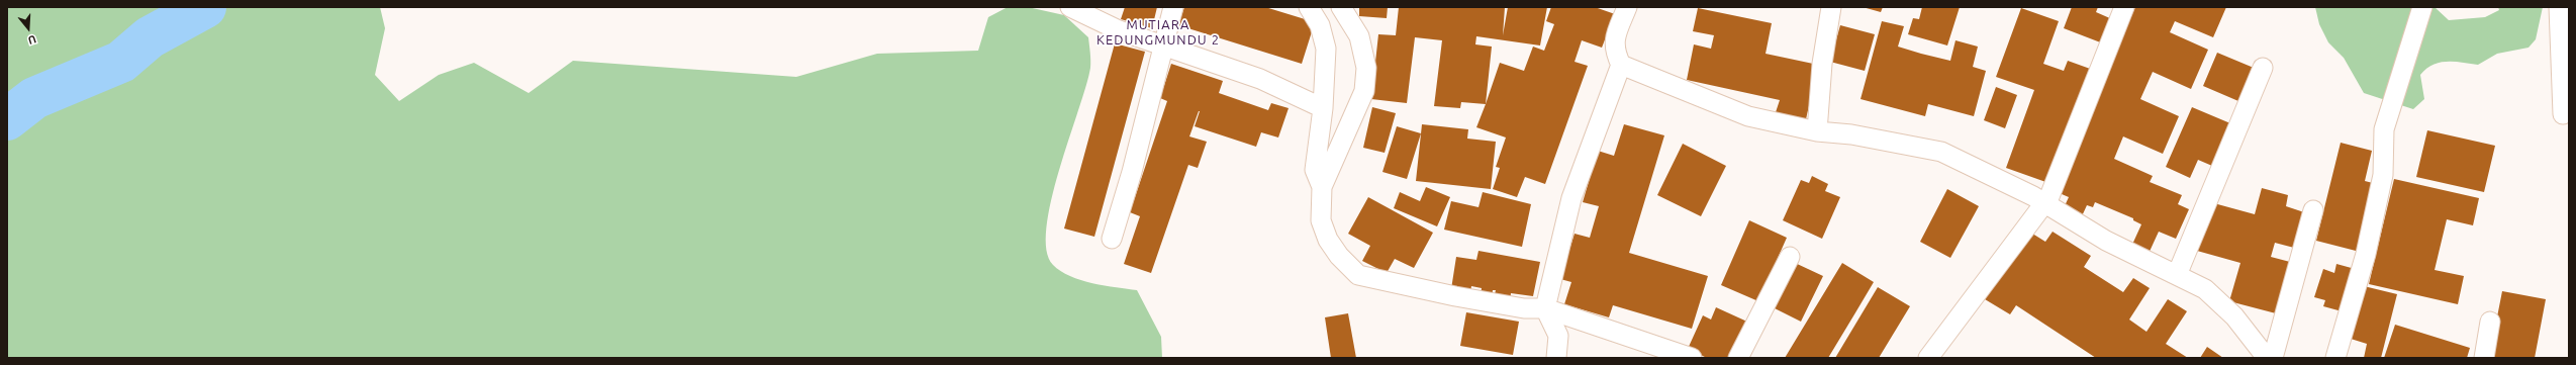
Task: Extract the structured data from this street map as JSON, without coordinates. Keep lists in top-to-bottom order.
{
  "districts": ["MUTIARA KEDUNGMUNDU 2"],
  "north": "bottom"
}
